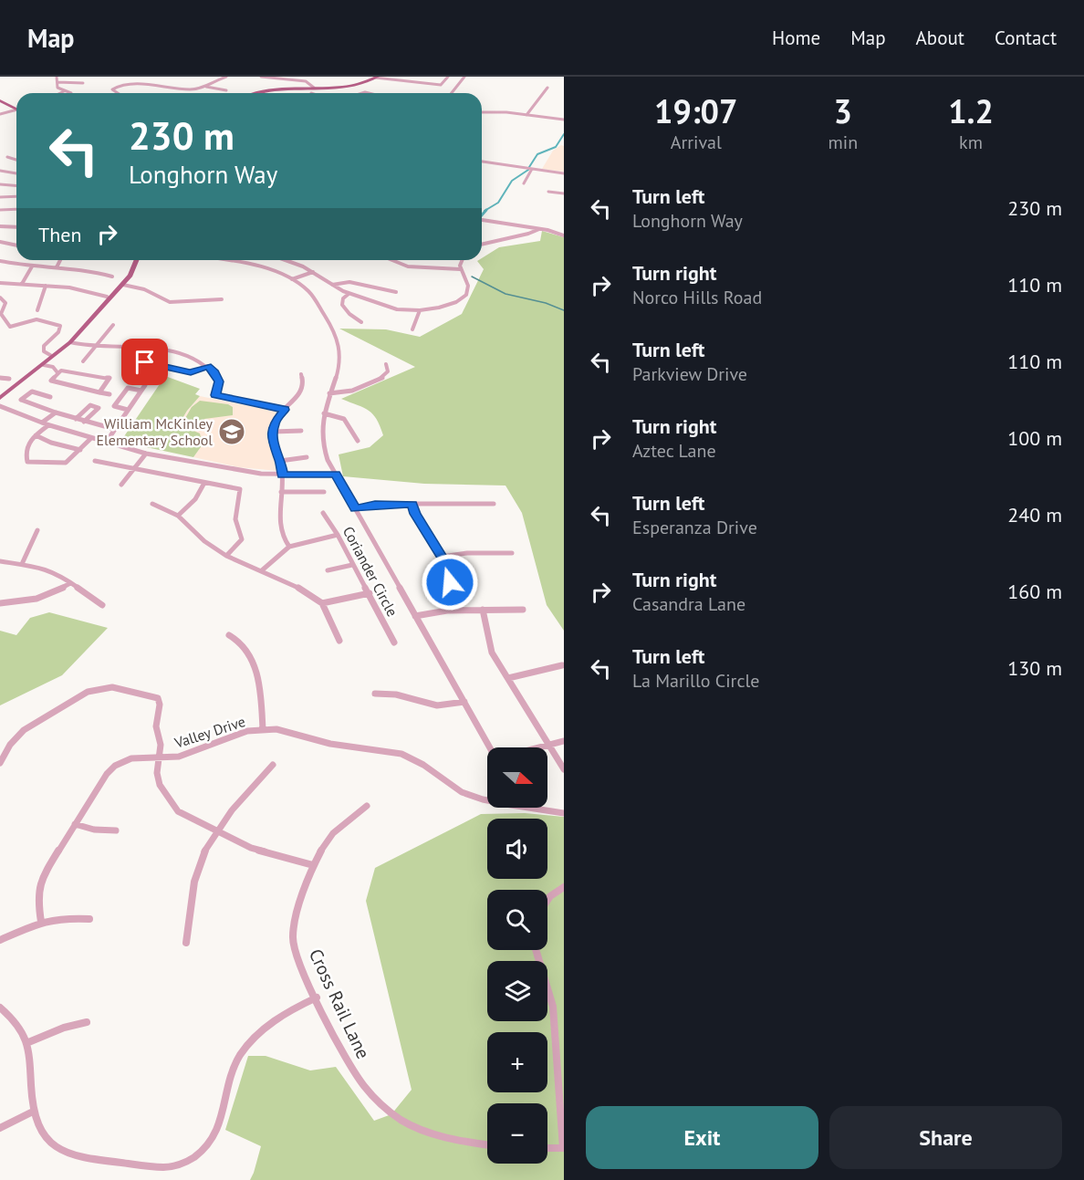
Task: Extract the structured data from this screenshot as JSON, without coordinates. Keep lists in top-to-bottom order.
{
  "streets": {
    "street": ["Coriander Circle", "Valley Drive", "Cross Rail Lane"]
  },
  "places": {
    "school or university": ["William McKinley Elementary School"]
  },
  "north": "right",
  "page": {
    "header": "Map",
    "nav": [
      "Home",
      "Map",
      "About",
      "Contact"
    ],
    "eta": [
      "19:07",
      "Arrival",
      "3",
      "min",
      "1.2",
      "km"
    ],
    "turn": ["230 m", "Longhorn Way"],
    "list": [
      {
        "name": "Turn left",
        "note": "Longhorn Way",
        "value": "230 m"
      },
      {
        "name": "Turn right",
        "note": "Norco Hills Road",
        "value": "110 m"
      },
      {
        "name": "Turn left",
        "note": "Parkview Drive",
        "value": "110 m"
      },
      {
        "name": "Turn right",
        "note": "Aztec Lane",
        "value": "100 m"
      },
      {
        "name": "Turn left",
        "note": "Esperanza Drive",
        "value": "240 m"
      },
      {
        "name": "Turn right",
        "note": "Casandra Lane",
        "value": "160 m"
      },
      {
        "name": "Turn left",
        "note": "La Marillo Circle",
        "value": "130 m"
      }
    ],
    "then": "Then",
    "map_buttons": ["+", "−"],
    "buttons": ["Exit", "Share"]
  }
}
